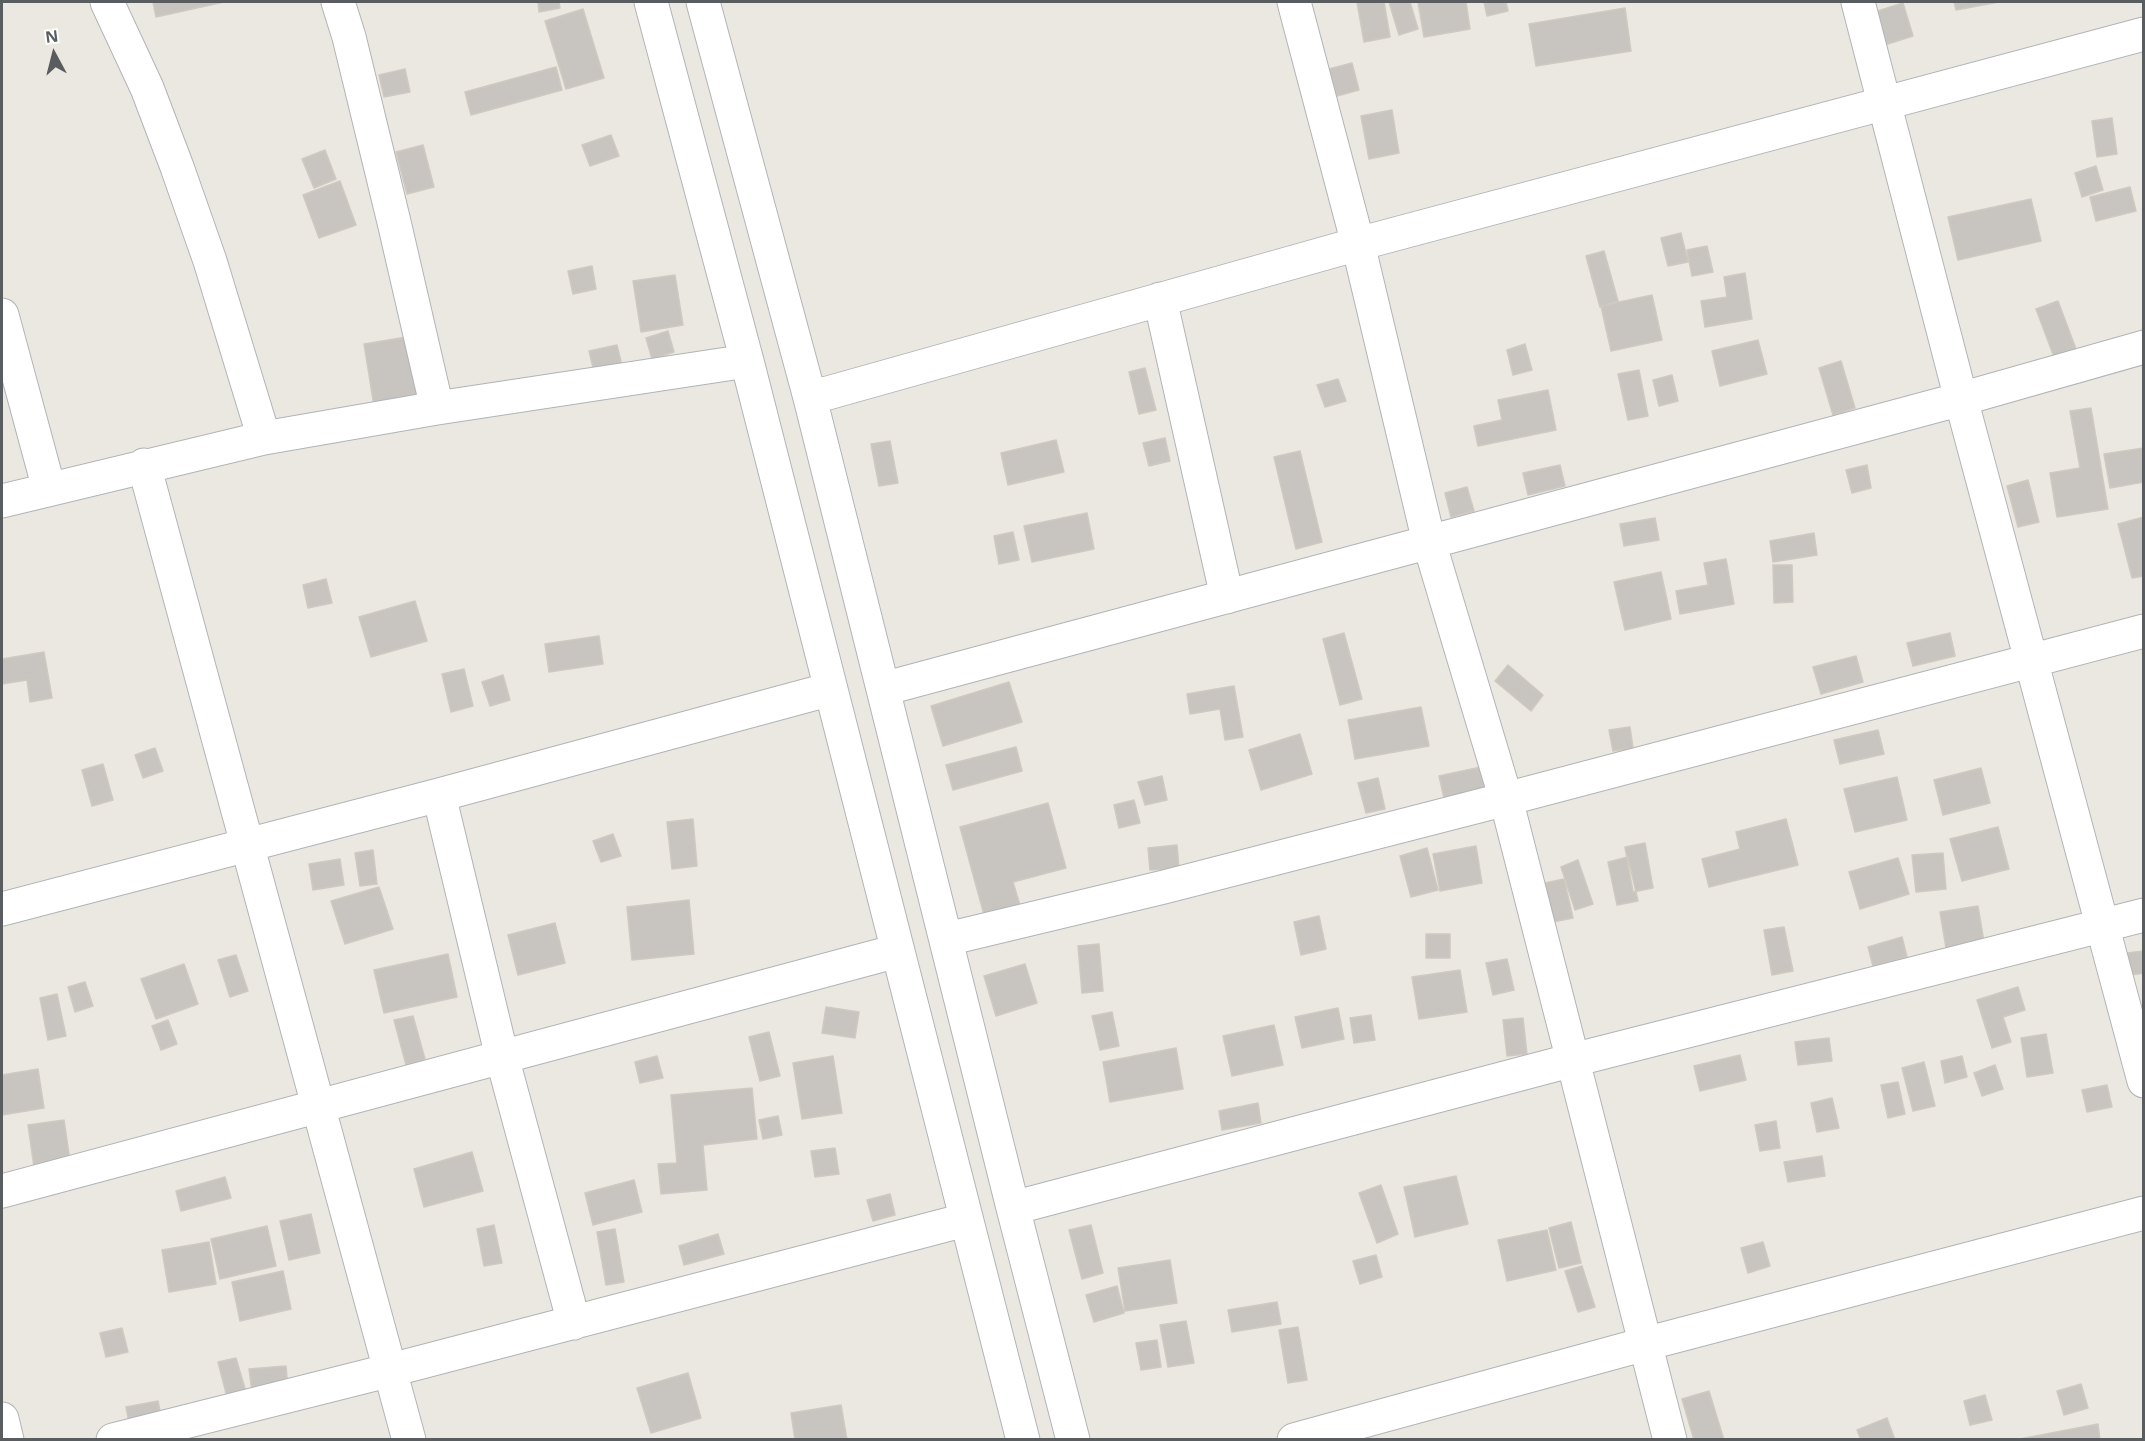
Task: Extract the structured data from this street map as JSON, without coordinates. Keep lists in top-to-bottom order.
{
  "north": "top"
}
